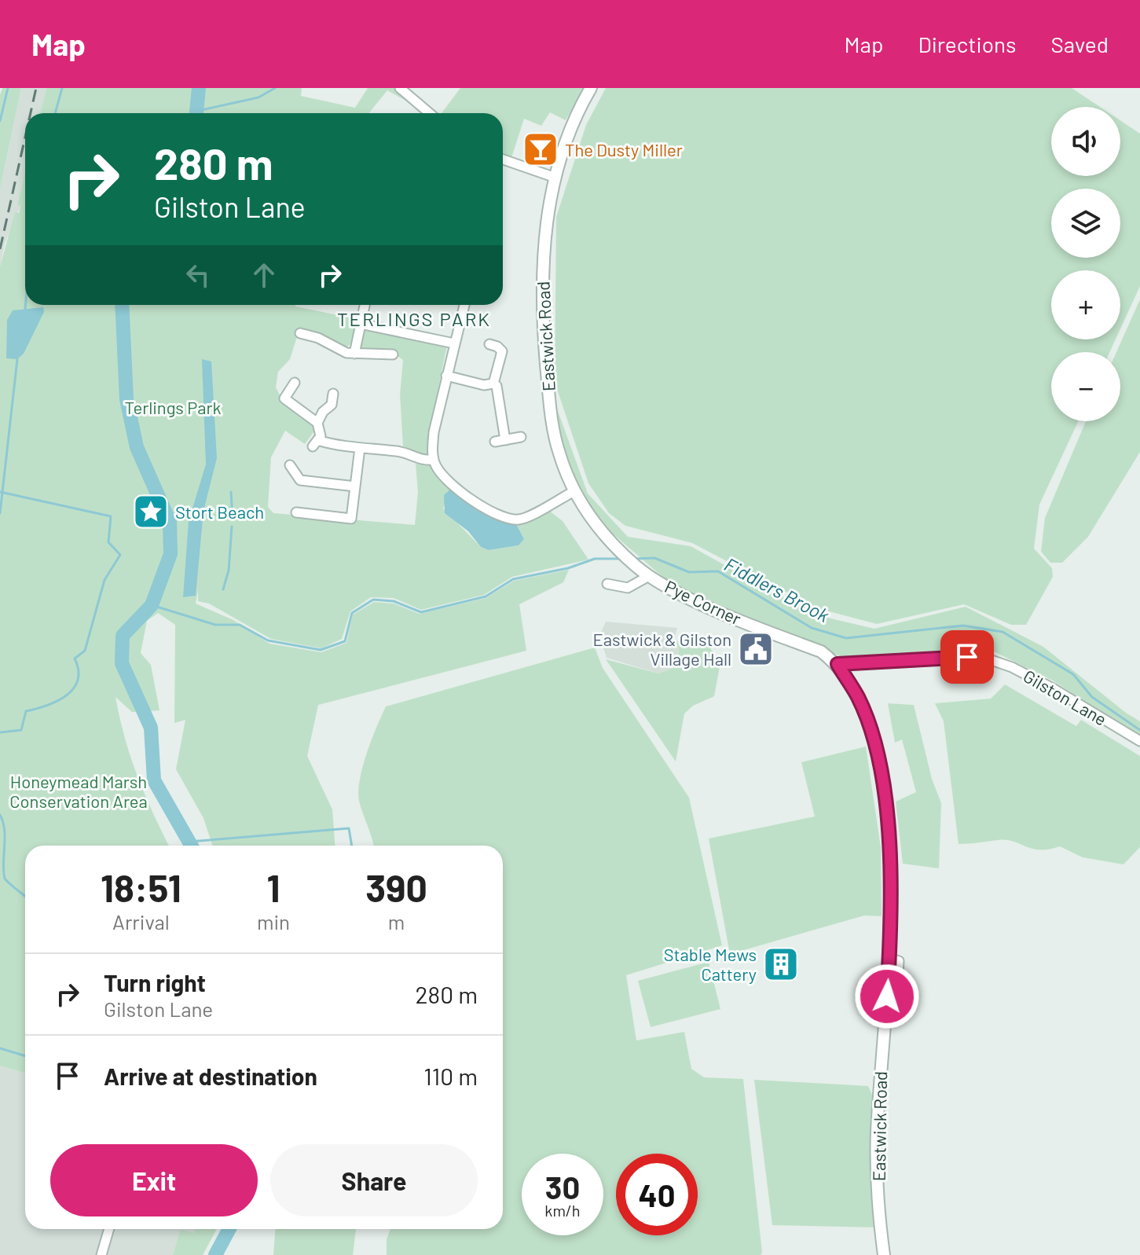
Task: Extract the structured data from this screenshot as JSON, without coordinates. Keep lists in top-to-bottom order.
{
  "streets": {
    "street": ["Eastwick Road", "Pye Corner", "Gilston Lane"]
  },
  "crossings": [
    ["Eastwick Road", "Pye Corner"],
    ["Pye Corner", "Gilston Lane"]
  ],
  "districts": ["TERLINGS PARK"],
  "water": ["Fiddlers Brook"],
  "parks": ["Terlings Park", "Honeymead Marsh Conservation Area"],
  "places": {
    "bar": ["The Dusty Miller"],
    "place": ["Stort Beach"],
    "public building": ["Eastwick & Gilston Village Hall"],
    "building": ["Stable Mews Cattery"]
  },
  "page": {
    "header": "Map",
    "nav": ["Map", "Directions", "Saved"],
    "map_buttons": ["+", "−"],
    "turn": ["280 m", "Gilston Lane"],
    "eta": [
      "18:51",
      "Arrival",
      "1",
      "min",
      "390",
      "m"
    ],
    "list": [
      {
        "name": "Turn right",
        "note": "Gilston Lane",
        "value": "280 m"
      },
      {
        "name": "Arrive at destination",
        "value": "110 m"
      }
    ],
    "buttons": ["Exit", "Share"],
    "speed": "30 km/h",
    "limit": "40"
  }
}
